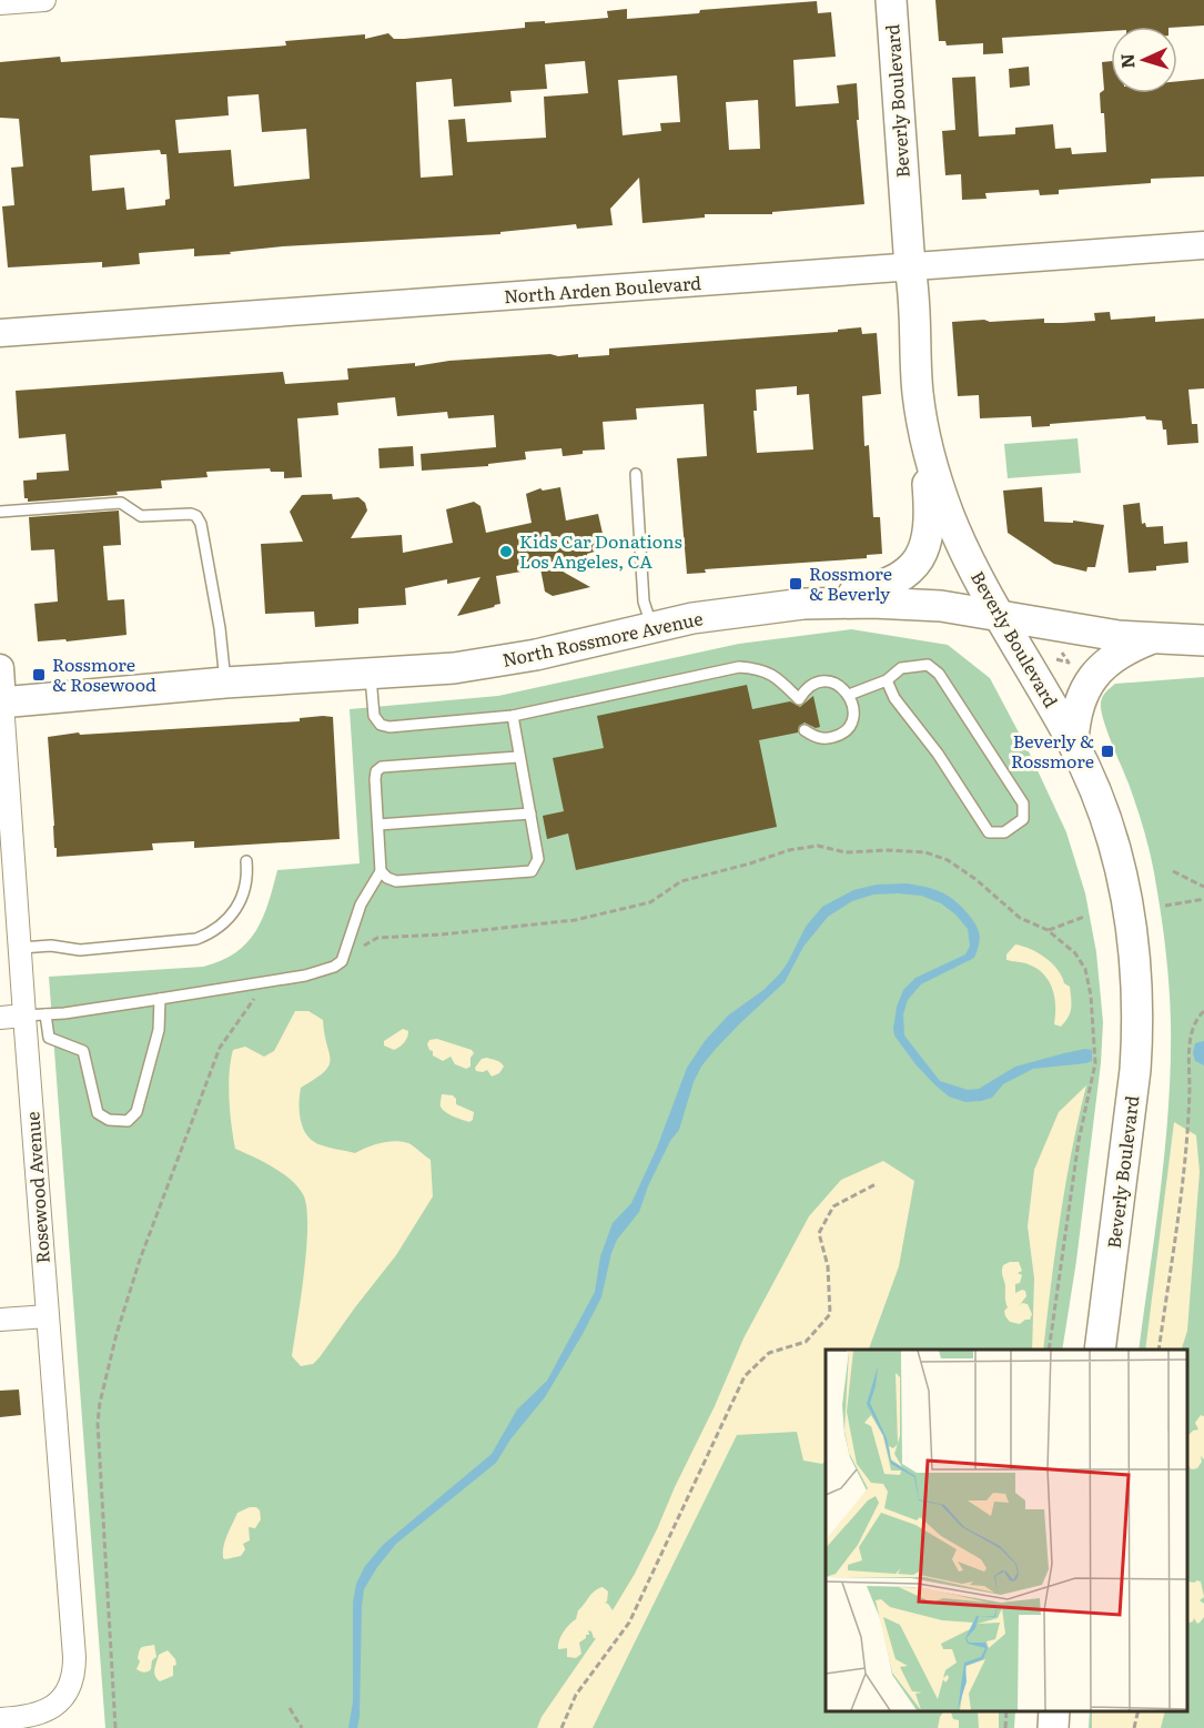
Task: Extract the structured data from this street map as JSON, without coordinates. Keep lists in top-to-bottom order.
{
  "streets": {
    "main road": ["Beverly Boulevard", "North Rossmore Avenue"],
    "street": ["North Arden Boulevard", "Rosewood Avenue"]
  },
  "crossings": [
    ["Beverly Boulevard", "North Arden Boulevard"],
    ["Beverly Boulevard", "North Rossmore Avenue"],
    ["North Rossmore Avenue", "Rosewood Avenue"]
  ],
  "places": {
    "other": ["Kids Car Donations Los Angeles, CA"],
    "transit": ["Rossmore & Beverly", "Rossmore & Rosewood", "Beverly & Rossmore"]
  },
  "north": "left"
}
